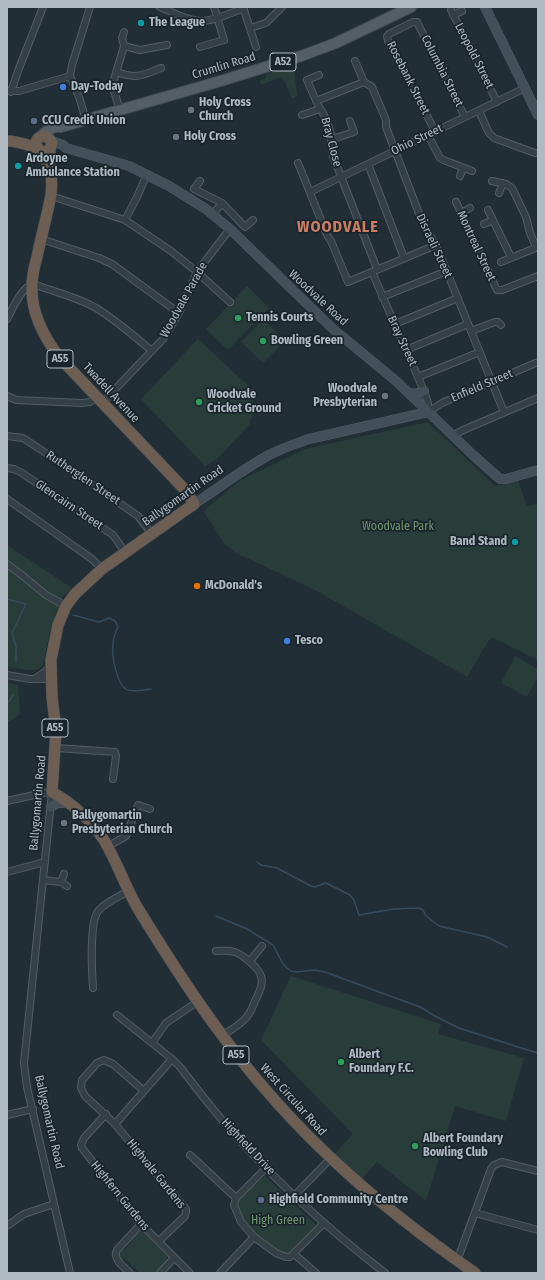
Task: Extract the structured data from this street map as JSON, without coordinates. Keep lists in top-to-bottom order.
{
  "streets": {
    "highway": [
      "A55",
      "Twadell Avenue",
      "Ballygomartin Road",
      "West Circular Road"
    ],
    "main road": ["A52", "Crumlin Road", "Woodvale Road"],
    "street": [
      "Leopold Street",
      "Columbia Street",
      "Rosebank Street",
      "Ohio Street",
      "Bray Close",
      "Disraeli Street",
      "Montreal Street",
      "Woodvale Parade",
      "Bray Street",
      "Enfield Street",
      "Rutherglen Street",
      "Glencairn Street",
      "Highfield Drive",
      "Highvale Gardens",
      "Highfern Gardens"
    ]
  },
  "crossings": [
    ["Leopold Street", "Ohio Street"],
    ["Crumlin Road", "Woodvale Road"],
    ["Crumlin Road", "Twadell Avenue"],
    ["Columbia Street", "Rosebank Street"],
    ["Columbia Street", "Ohio Street"],
    ["Rosebank Street", "Ohio Street"],
    ["Ohio Street", "Bray Close"],
    ["Ohio Street", "Disraeli Street"],
    ["Ohio Street", "Bray Street"],
    ["Bray Close", "Bray Street"],
    ["Disraeli Street", "Enfield Street"],
    ["Woodvale Road", "Woodvale Parade"],
    ["Woodvale Road", "Bray Street"],
    ["Woodvale Road", "Enfield Street"],
    ["Woodvale Road", "Twadell Avenue"],
    ["Woodvale Road", "Ballygomartin Road"],
    ["Woodvale Parade", "Twadell Avenue"],
    ["Bray Street", "Enfield Street"],
    ["Bray Street", "Ballygomartin Road"],
    ["Enfield Street", "Ballygomartin Road"],
    ["Twadell Avenue", "Ballygomartin Road"],
    ["Rutherglen Street", "Ballygomartin Road"],
    ["Ballygomartin Road", "Glencairn Street"],
    ["Ballygomartin Road", "West Circular Road"],
    ["Highvale Gardens", "Highfern Gardens"]
  ],
  "districts": ["WOODVALE"],
  "parks": ["Woodvale Park", "High Green"],
  "places": [
    "The League",
    "Day-Today",
    "Holy Cross Church",
    "CCU Credit Union",
    "Holy Cross",
    "Ardoyne Ambulance Station",
    "Tennis Courts",
    "Bowling Green",
    "Woodvale Presbyterian",
    "Woodvale Cricket Ground",
    "Band Stand",
    "McDonald's",
    "Tesco",
    "Ballygomartin Presbyterian Church",
    "Albert Foundary F.C.",
    "Albert Foundary Bowling Club",
    "Highfield Community Centre"
  ]
}
